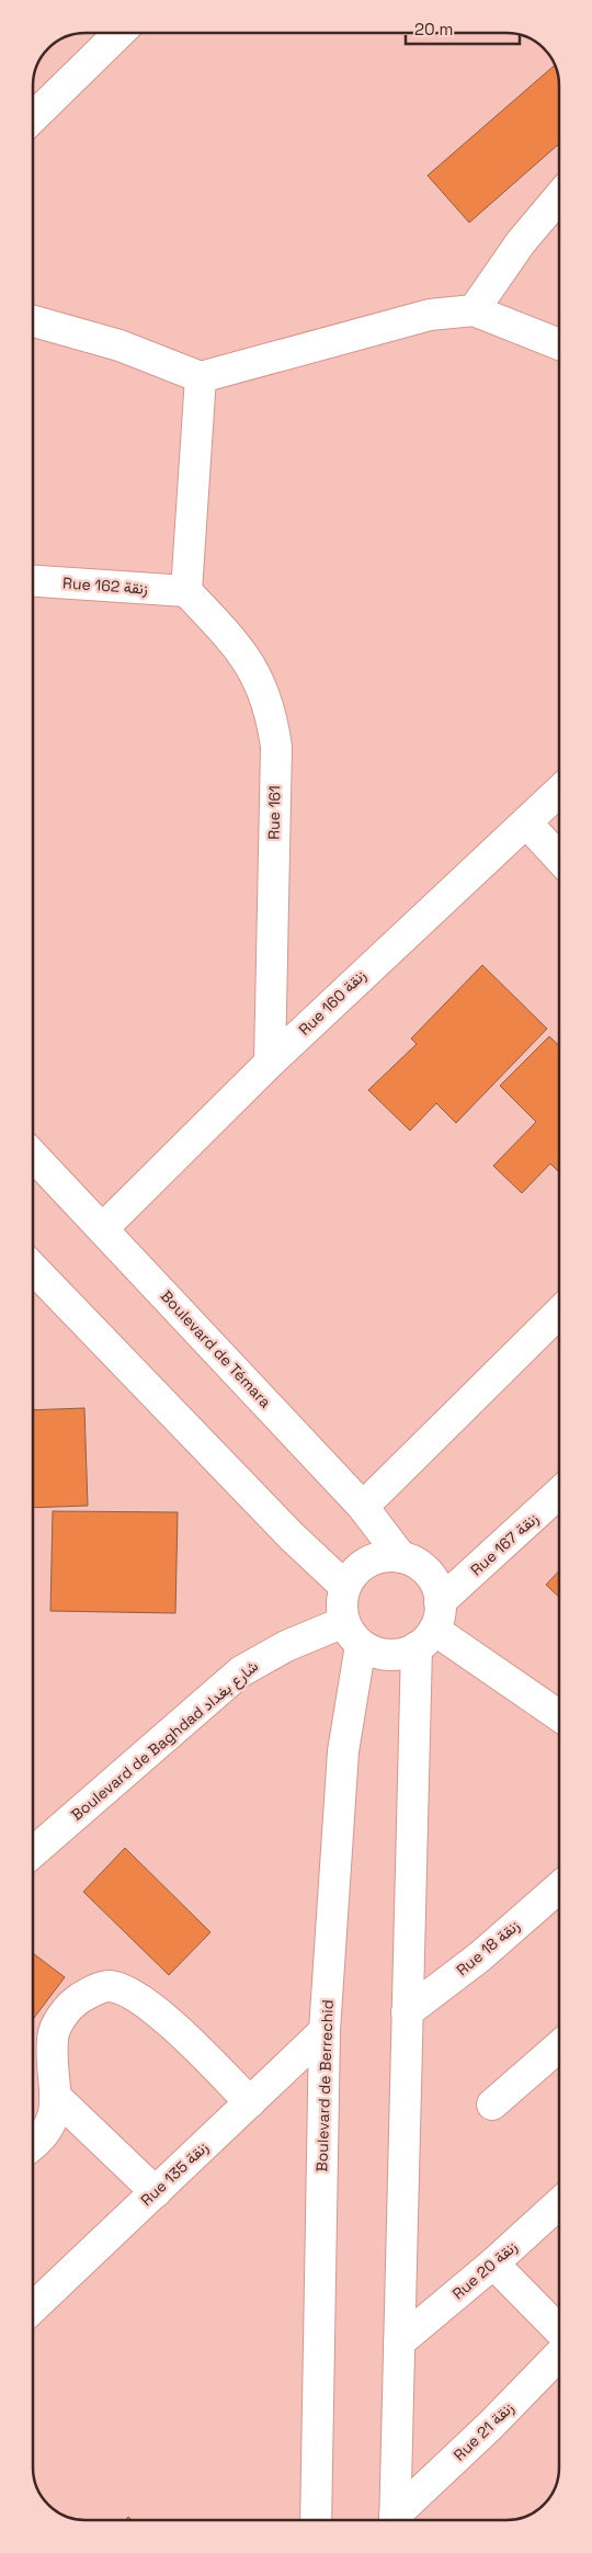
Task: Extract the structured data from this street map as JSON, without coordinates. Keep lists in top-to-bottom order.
{
  "streets": {
    "street": [
      "Rue 162 زنقة",
      "Rue 161",
      "Rue 160 زنقة",
      "Boulevard de Témara",
      "Rue 167 زنقة",
      "Boulevard de Baghdad شارع بغداد",
      "Rue 18 زنقة",
      "Boulevard de Berrechid",
      "Rue 135 زنقة",
      "Rue 20 زنقة",
      "Rue 21 زنقة"
    ]
  },
  "crossings": [
    ["Rue 162 زنقة", "Rue 161"],
    ["Rue 161", "Rue 160 زنقة"],
    ["Rue 160 زنقة", "Boulevard de Témara"],
    ["Boulevard de Témara", "Rue 167 زنقة"],
    ["Boulevard de Témara", "Boulevard de Baghdad شارع بغداد"],
    ["Boulevard de Témara", "Boulevard de Berrechid"],
    ["Rue 167 زنقة", "Boulevard de Baghdad شارع بغداد"],
    ["Rue 167 زنقة", "Boulevard de Berrechid"],
    ["Boulevard de Baghdad شارع بغداد", "Boulevard de Berrechid"],
    ["Boulevard de Berrechid", "Rue 135 زنقة"]
  ],
  "scale_bar": "20 m"
}
